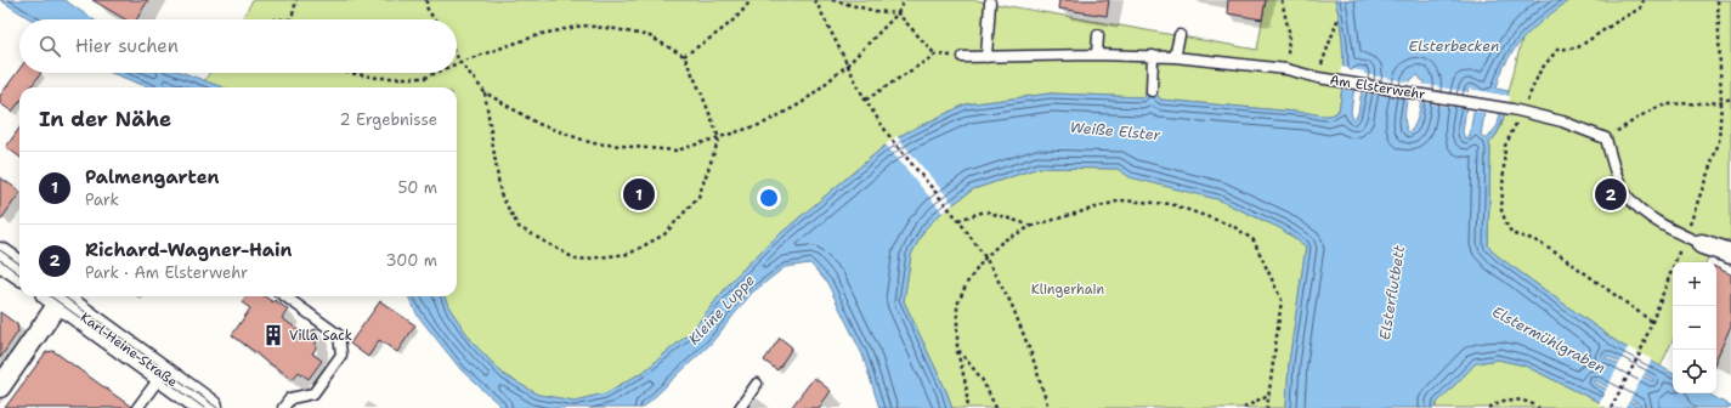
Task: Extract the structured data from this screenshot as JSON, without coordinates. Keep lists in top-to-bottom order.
{
  "streets": {
    "main road": ["Karl-Heine-Straße"],
    "lane": ["Am Elsterwehr"]
  },
  "water": [
    "Elsterbecken",
    "Weiße Elster",
    "Elsterflutbett",
    "Kleine Luppe",
    "Elstermühlgraben"
  ],
  "parks": ["Klingerhain"],
  "places": {
    "building": ["Villa Sack"]
  },
  "page": {
    "search": "Hier suchen",
    "heading": ["In der Nähe", "2 Ergebnisse"],
    "list": [
      {
        "mark": "1",
        "name": "Palmengarten",
        "note": "Park",
        "value": "50 m"
      },
      {
        "mark": "2",
        "name": "Richard-Wagner-Hain",
        "note": "Park · Am Elsterwehr",
        "value": "300 m"
      }
    ],
    "pins": ["1", "2"],
    "map_buttons": ["+", "−"]
  }
}
